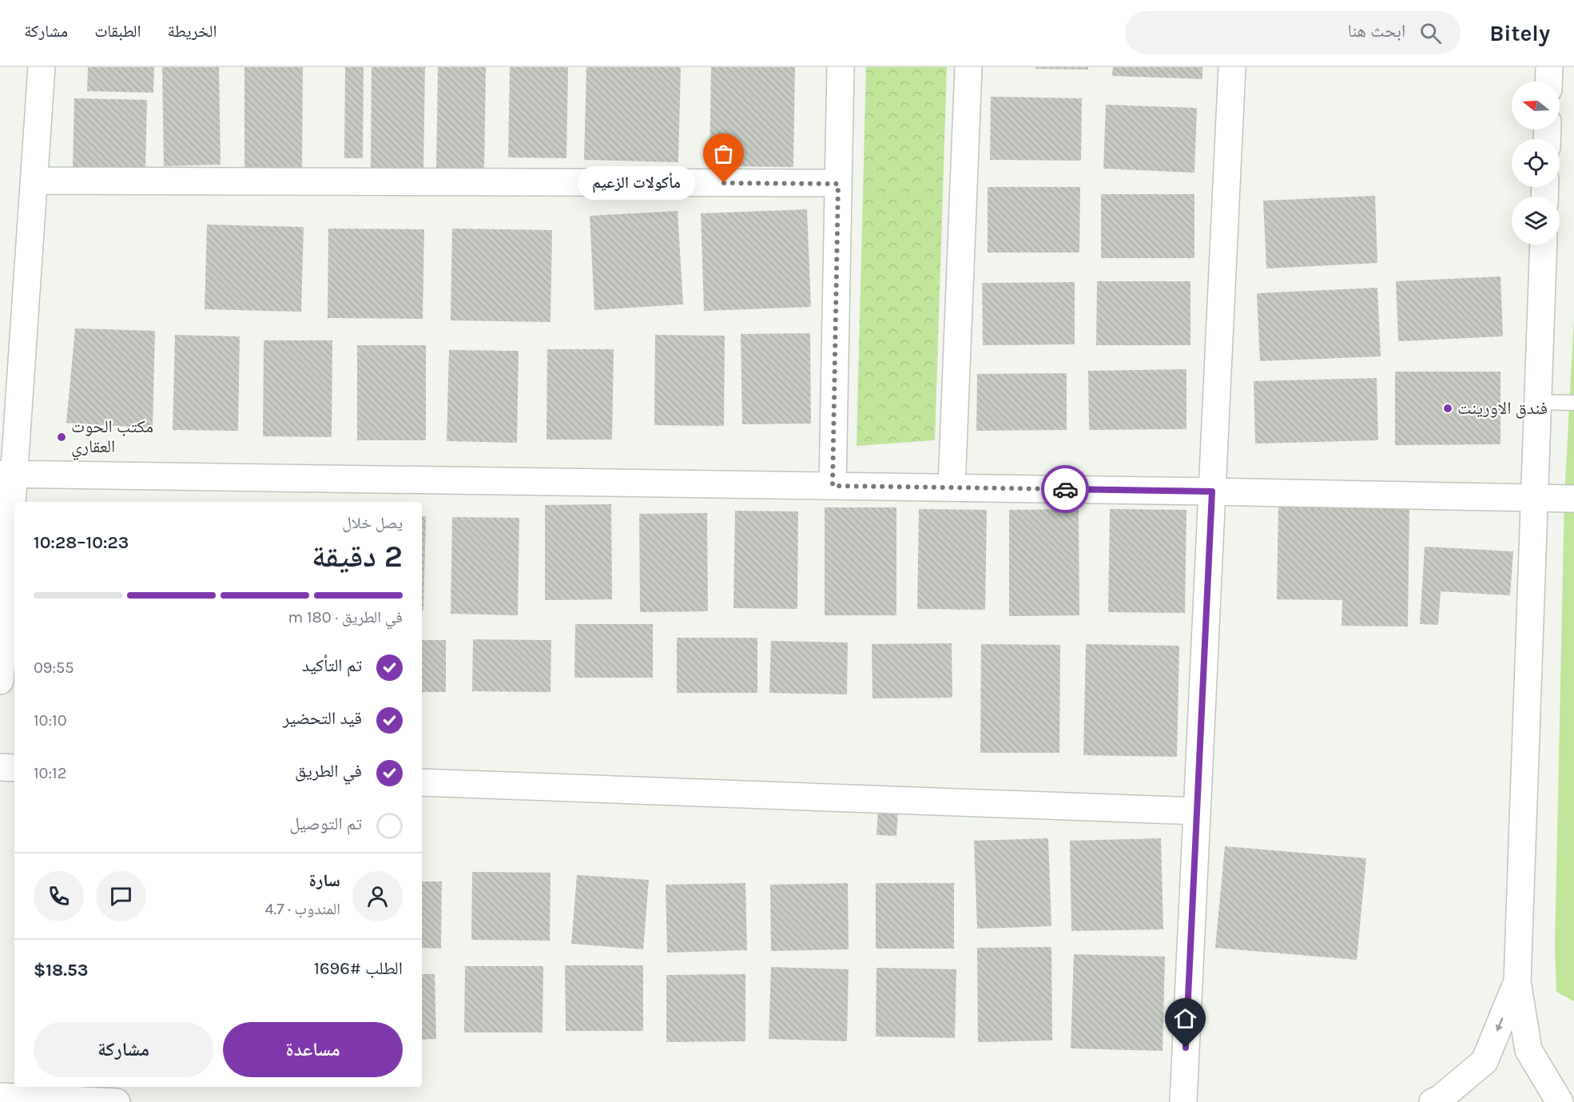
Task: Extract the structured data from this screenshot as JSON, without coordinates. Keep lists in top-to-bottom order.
{
  "places": ["مأكولات الزعيم", "فندق الاورينت", "مكتب الحوت العقاري"],
  "north": "left",
  "page": {
    "header": "Bitely",
    "search": "ابحث هنا",
    "nav": ["الخريطة", "الطبقات", "مشاركة"],
    "bubble": "مأكولات الزعيم",
    "heading": ["2 دقيقة", "يصل خلال", "10:23–10:28"],
    "panel": [
      "سارة",
      "المندوب · 4.7",
      "الطلب #1696",
      "$18.53"
    ],
    "bar": "في الطريق · 180 m",
    "list": [
      ["تم التأكيد", "09:55"],
      ["قيد التحضير", "10:10"],
      ["في الطريق", "10:12"],
      "تم التوصيل"
    ],
    "buttons": ["مساعدة", "مشاركة"]
  }
}
